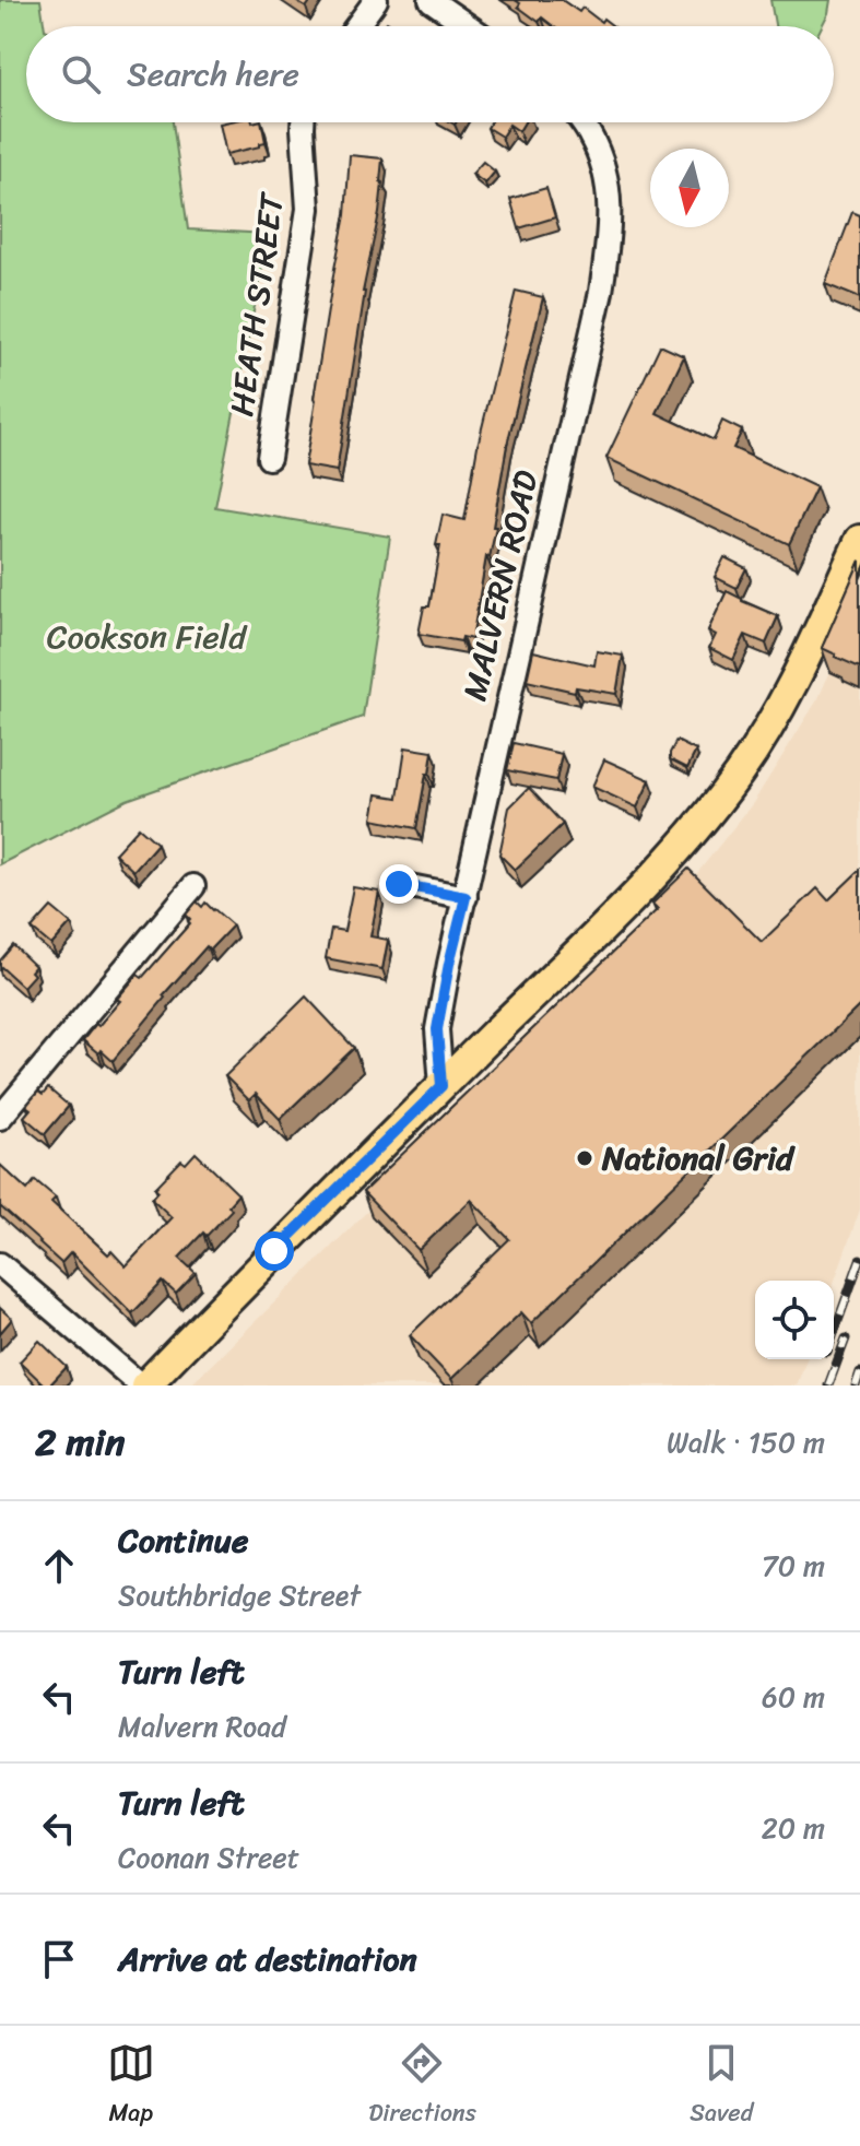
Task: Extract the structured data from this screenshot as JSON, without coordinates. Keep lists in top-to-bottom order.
{
  "streets": {
    "street": ["HEATH STREET", "MALVERN ROAD"]
  },
  "parks": ["Cookson Field"],
  "places": ["National Grid"],
  "north": "bottom",
  "page": {
    "search": "Search here",
    "heading": ["2 min", "Walk · 150 m"],
    "list": [
      ["Continue", "Southbridge Street", "70 m"],
      ["Turn left", "Malvern Road", "60 m"],
      ["Turn left", "Coonan Street", "20 m"],
      "Arrive at destination"
    ],
    "nav": ["Map", "Directions", "Saved"]
  }
}
